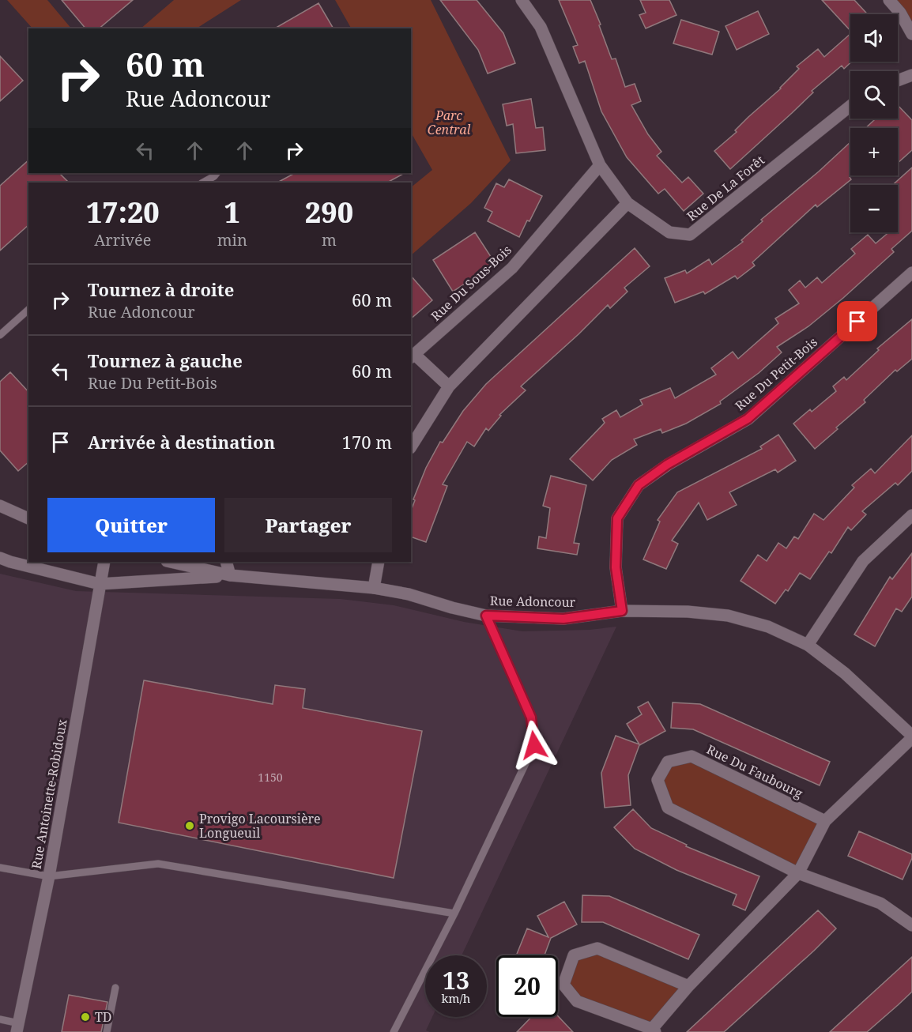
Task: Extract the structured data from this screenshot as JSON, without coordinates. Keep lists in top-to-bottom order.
{
  "streets": {
    "street": [
      "Rue De La Forêt",
      "Rue Du Sous-Bois",
      "Rue Du Petit-Bois",
      "Rue Adoncour",
      "Rue Du Faubourg",
      "Rue Antoinette-Robidoux"
    ]
  },
  "crossings": [
    ["Rue De La Forêt", "Rue Du Sous-Bois"],
    ["Rue Du Petit-Bois", "Rue Adoncour"],
    ["Rue Adoncour", "Rue Antoinette-Robidoux"]
  ],
  "parks": ["Parc Central"],
  "places": ["Provigo Lacoursière Longueuil", "TD"],
  "house_numbers": ["1150"],
  "page": {
    "map_buttons": ["+", "−"],
    "turn": ["60 m", "Rue Adoncour"],
    "eta": [
      "17:20",
      "Arrivée",
      "1",
      "min",
      "290",
      "m"
    ],
    "list": [
      {
        "name": "Tournez à droite",
        "note": "Rue Adoncour",
        "value": "60 m"
      },
      {
        "name": "Tournez à gauche",
        "note": "Rue Du Petit-Bois",
        "value": "60 m"
      },
      {
        "name": "Arrivée à destination",
        "value": "170 m"
      }
    ],
    "buttons": ["Quitter", "Partager"],
    "speed": "13 km/h",
    "limit": "20"
  }
}
